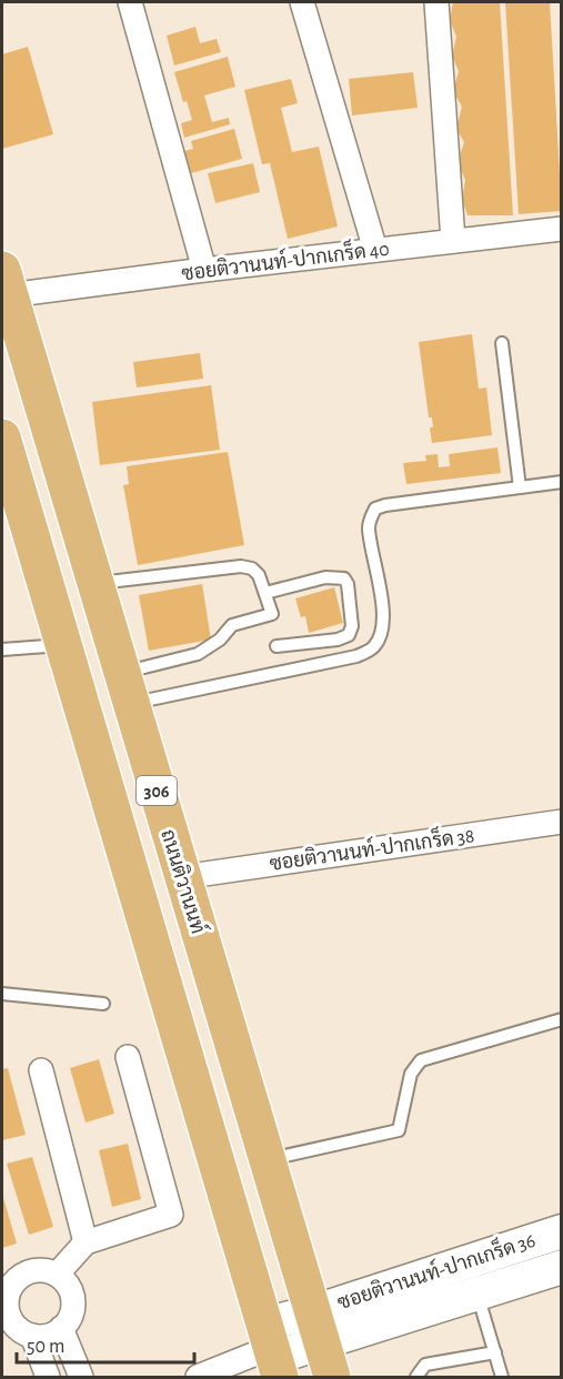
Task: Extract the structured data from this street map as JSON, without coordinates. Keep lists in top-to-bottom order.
{
  "streets": {
    "main road": ["306", "ถนนติวานนท์"],
    "street": ["ซอยติวานนท์-ปากเกร็ด 40", "ซอยติวานนท์-ปากเกร็ด 38", "ซอยติวานนท์-ปากเกร็ด 36"]
  },
  "crossings": [
    ["ซอยติวานนท์-ปากเกร็ด 40", "ถนนติวานนท์"],
    ["ซอยติวานนท์-ปากเกร็ด 38", "ถนนติวานนท์"],
    ["ถนนติวานนท์", "ซอยติวานนท์-ปากเกร็ด 36"]
  ],
  "scale_bar": "50 m"
}
